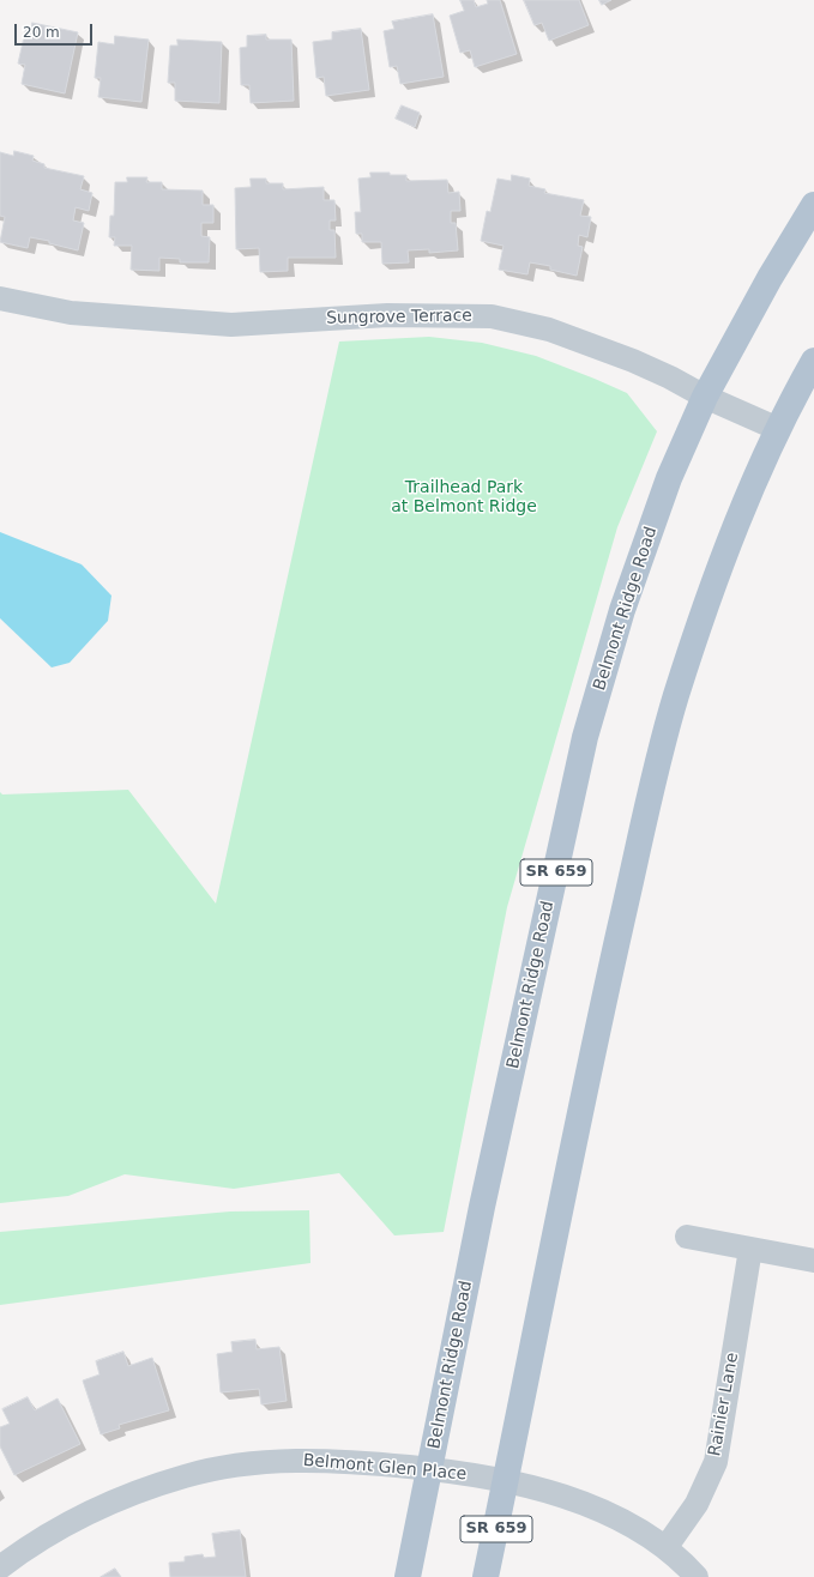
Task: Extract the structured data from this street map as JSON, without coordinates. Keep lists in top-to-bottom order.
{
  "streets": {
    "main road": ["Belmont Ridge Road", "SR 659"],
    "street": ["Sungrove Terrace", "Rainier Lane", "Belmont Glen Place"]
  },
  "crossings": [
    ["Sungrove Terrace", "Belmont Ridge Road"],
    ["Sungrove Terrace", "SR 659"],
    ["Belmont Ridge Road", "Belmont Glen Place"],
    ["SR 659", "Belmont Glen Place"],
    ["Rainier Lane", "Belmont Glen Place"]
  ],
  "parks": ["Trailhead Park at Belmont Ridge"],
  "scale_bar": "20 m"
}
